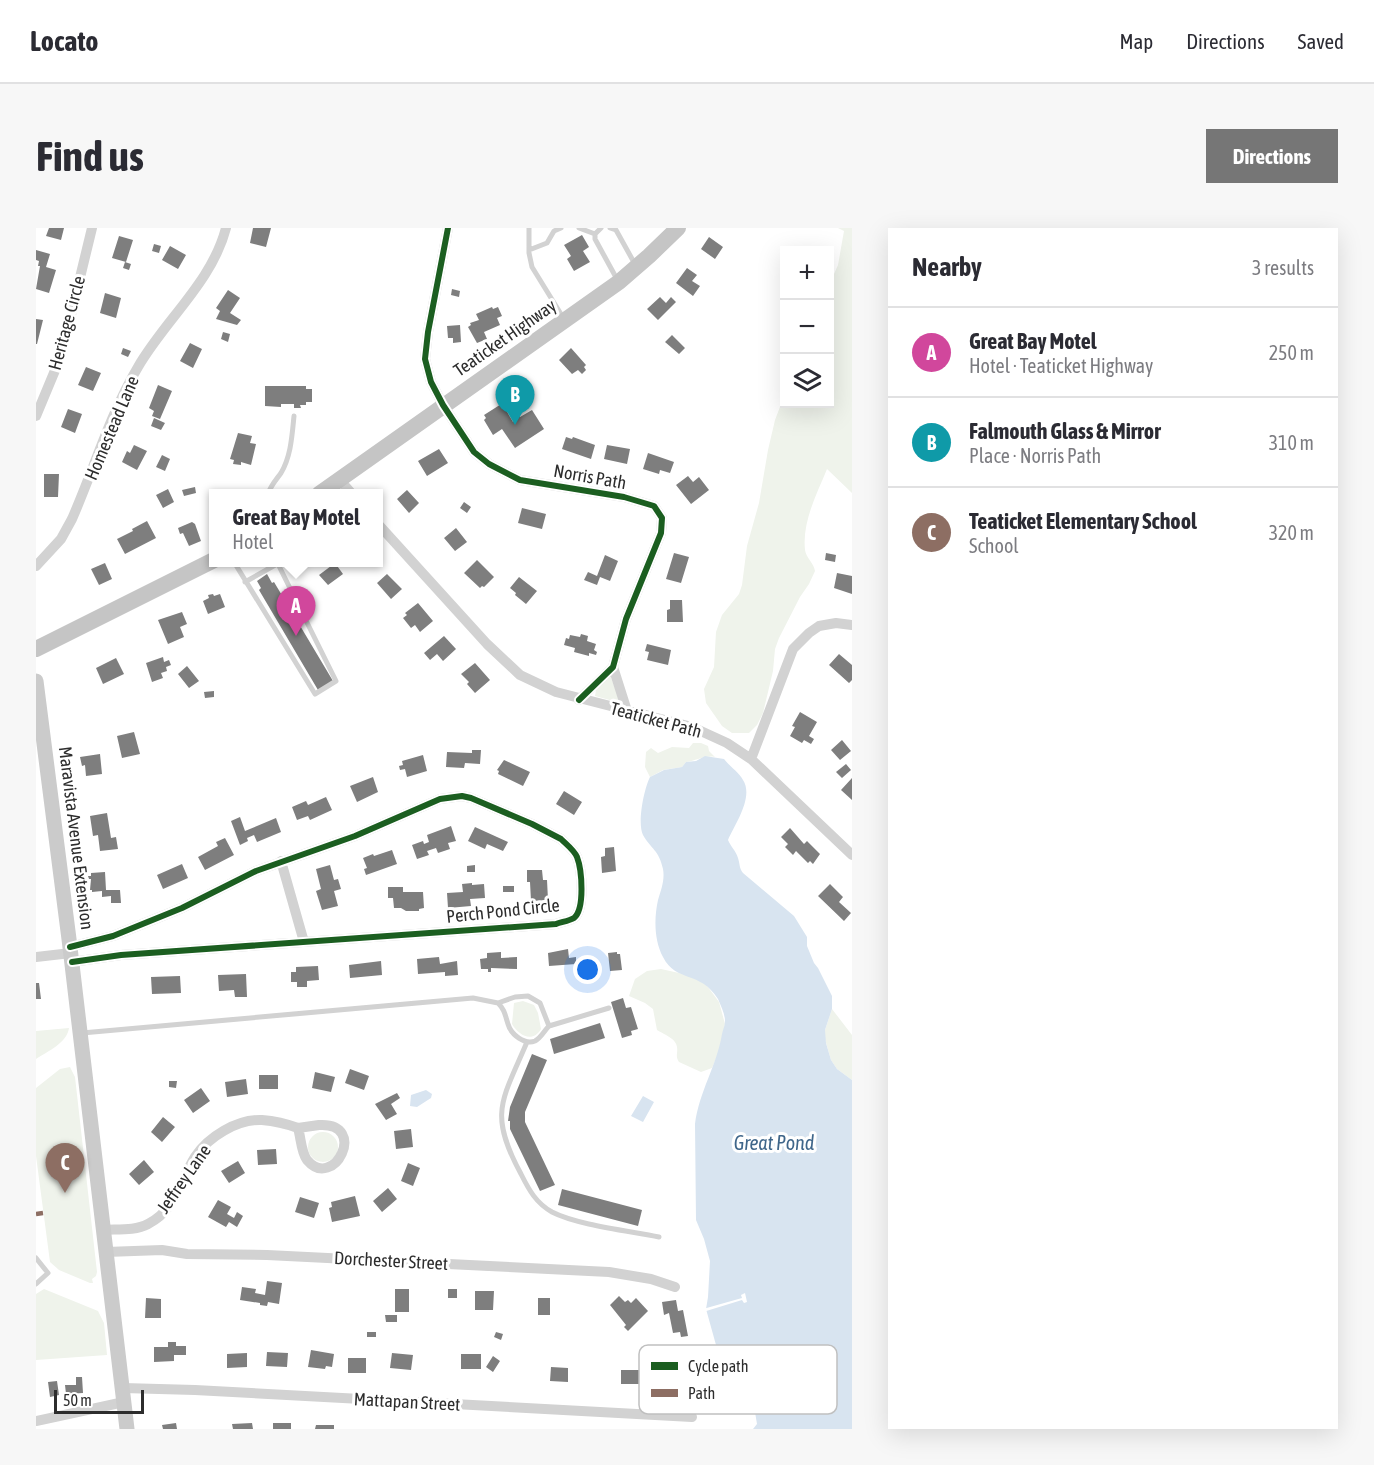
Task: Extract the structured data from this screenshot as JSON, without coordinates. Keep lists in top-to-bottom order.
{
  "streets": {
    "main road": ["Teaticket Highway", "Maravista Avenue Extension"],
    "street": [
      "Heritage Circle",
      "Homestead Lane",
      "Norris Path",
      "Teaticket Path",
      "Perch Pond Circle",
      "Jeffrey Lane",
      "Dorchester Street",
      "Mattapan Street"
    ]
  },
  "crossings": [
    ["Teaticket Highway", "Norris Path"],
    ["Maravista Avenue Extension", "Perch Pond Circle"],
    ["Maravista Avenue Extension", "Jeffrey Lane"],
    ["Maravista Avenue Extension", "Dorchester Street"],
    ["Maravista Avenue Extension", "Mattapan Street"]
  ],
  "water": ["Great Pond"],
  "legend": ["Cycle path", "Path"],
  "scale_bar": "50 m",
  "page": {
    "header": "Locato",
    "nav": ["Map", "Directions", "Saved"],
    "buttons": "Directions",
    "title": "Find us",
    "heading": ["Nearby", "3 results"],
    "map_buttons": ["+", "−"],
    "list": [
      {
        "mark": "A",
        "name": "Great Bay Motel",
        "note": "Hotel · Teaticket Highway",
        "value": "250 m"
      },
      {
        "mark": "B",
        "name": "Falmouth Glass & Mirror",
        "note": "Place · Norris Path",
        "value": "310 m"
      },
      {
        "mark": "C",
        "name": "Teaticket Elementary School",
        "note": "School",
        "value": "320 m"
      }
    ],
    "pins": ["B", "A", "C"],
    "popup": ["Great Bay Motel", "Hotel"],
    "scale": "50 m"
  }
}
